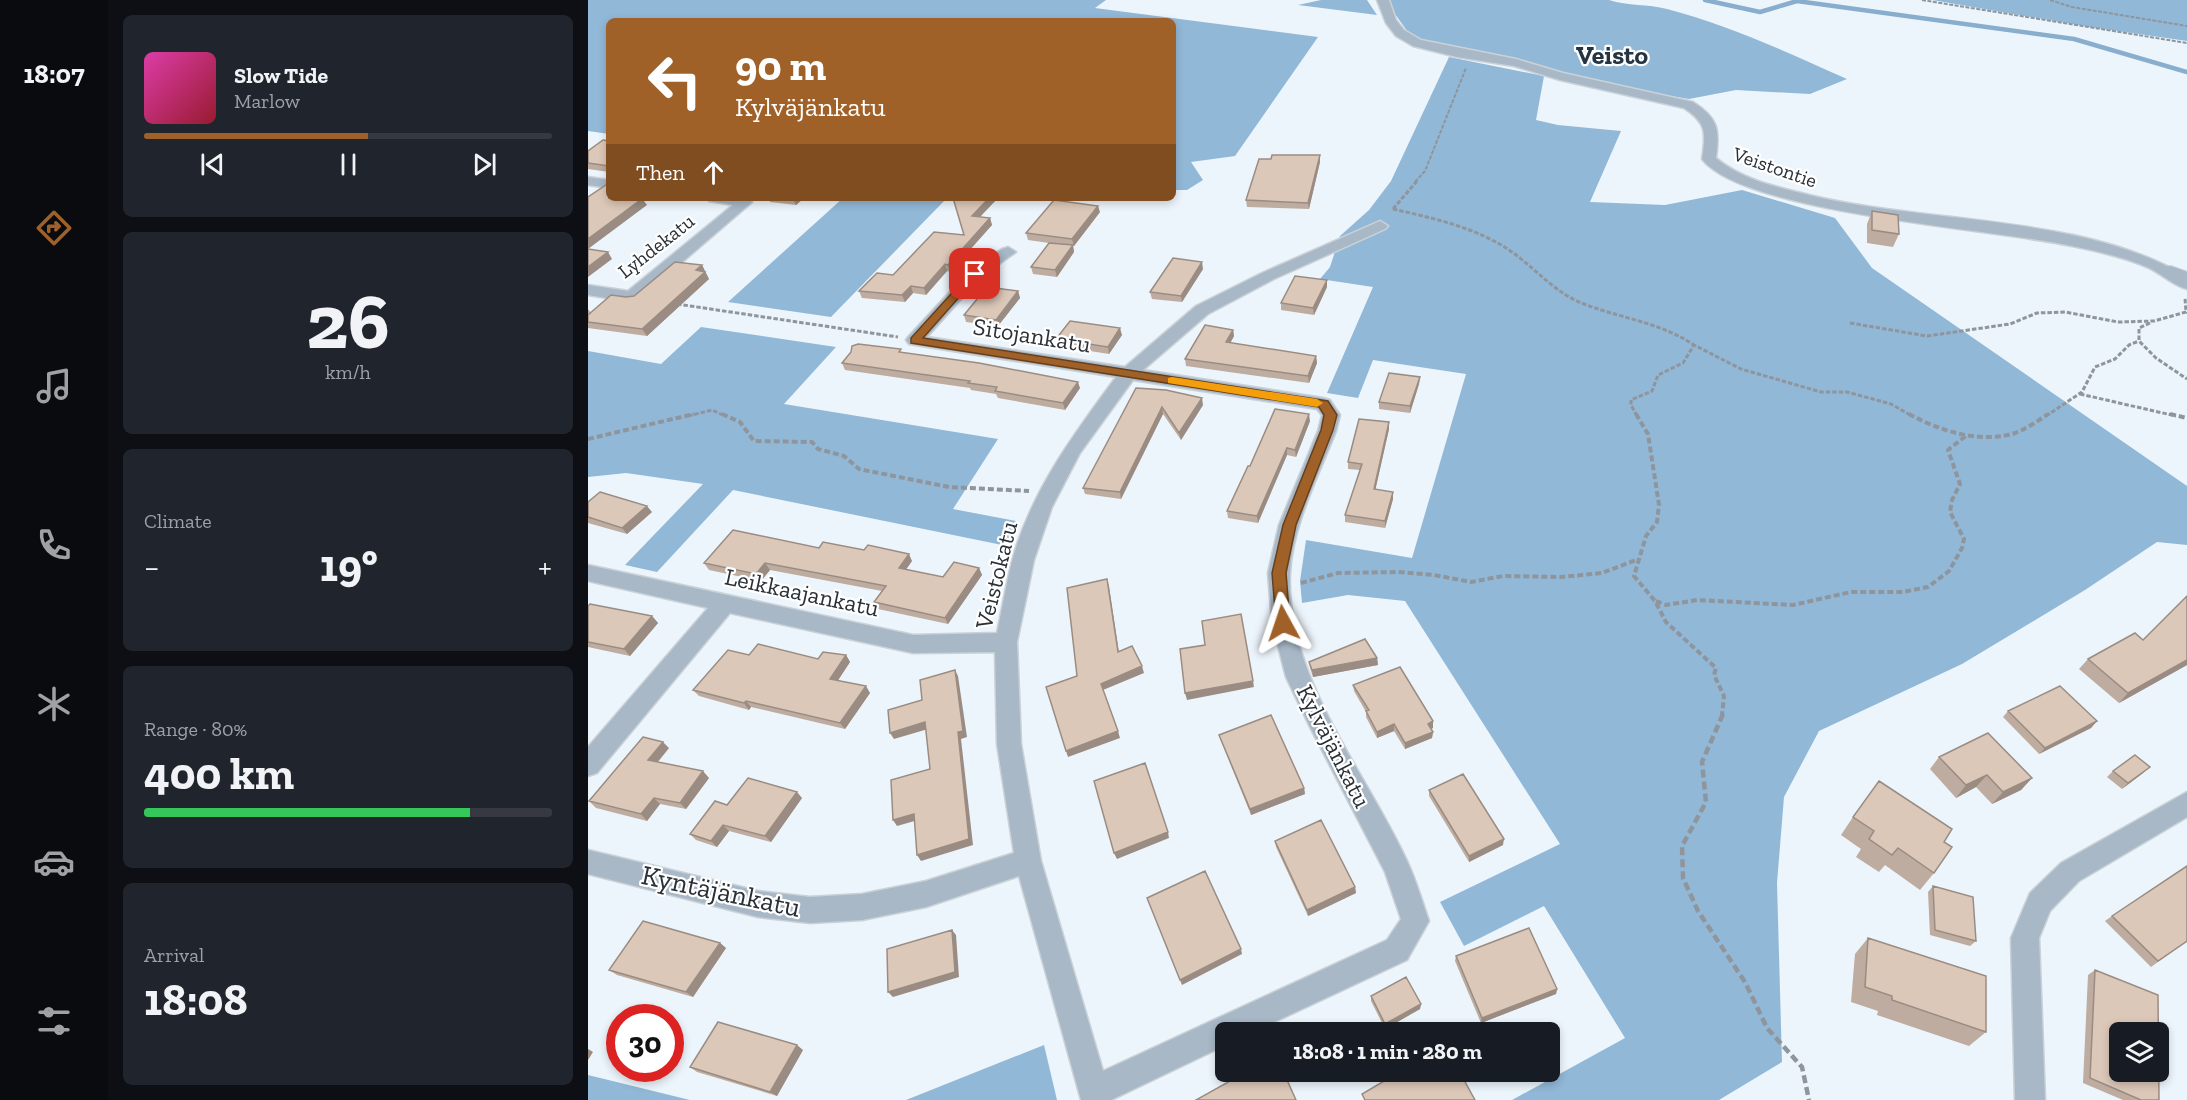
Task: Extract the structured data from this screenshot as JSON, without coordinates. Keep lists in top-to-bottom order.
{
  "streets": {
    "street": [
      "Veistontie",
      "Lyhdekatu",
      "Sitojankatu",
      "Veistokatu",
      "Leikkaajankatu",
      "Kylväjänkatu",
      "Kyntäjänkatu"
    ]
  },
  "crossings": [
    ["Sitojankatu", "Veistokatu"],
    ["Sitojankatu", "Kylväjänkatu"],
    ["Veistokatu", "Leikkaajankatu"],
    ["Veistokatu", "Kylväjänkatu"],
    ["Veistokatu", "Kyntäjänkatu"]
  ],
  "districts": ["Veisto"],
  "page": {
    "tabs": "18:07",
    "turn": ["90 m", "Kylväjänkatu"],
    "song": ["Slow Tide", "Marlow"],
    "then": "Then",
    "tile": [
      ["26", "km/h"],
      "Climate",
      ["Range · 80%", "400 km"],
      ["Arrival", "18:08"]
    ],
    "heat": ["−", "19°", "+"],
    "limit": "30",
    "trip": "18:08 · 1 min · 280 m"
  }
}
